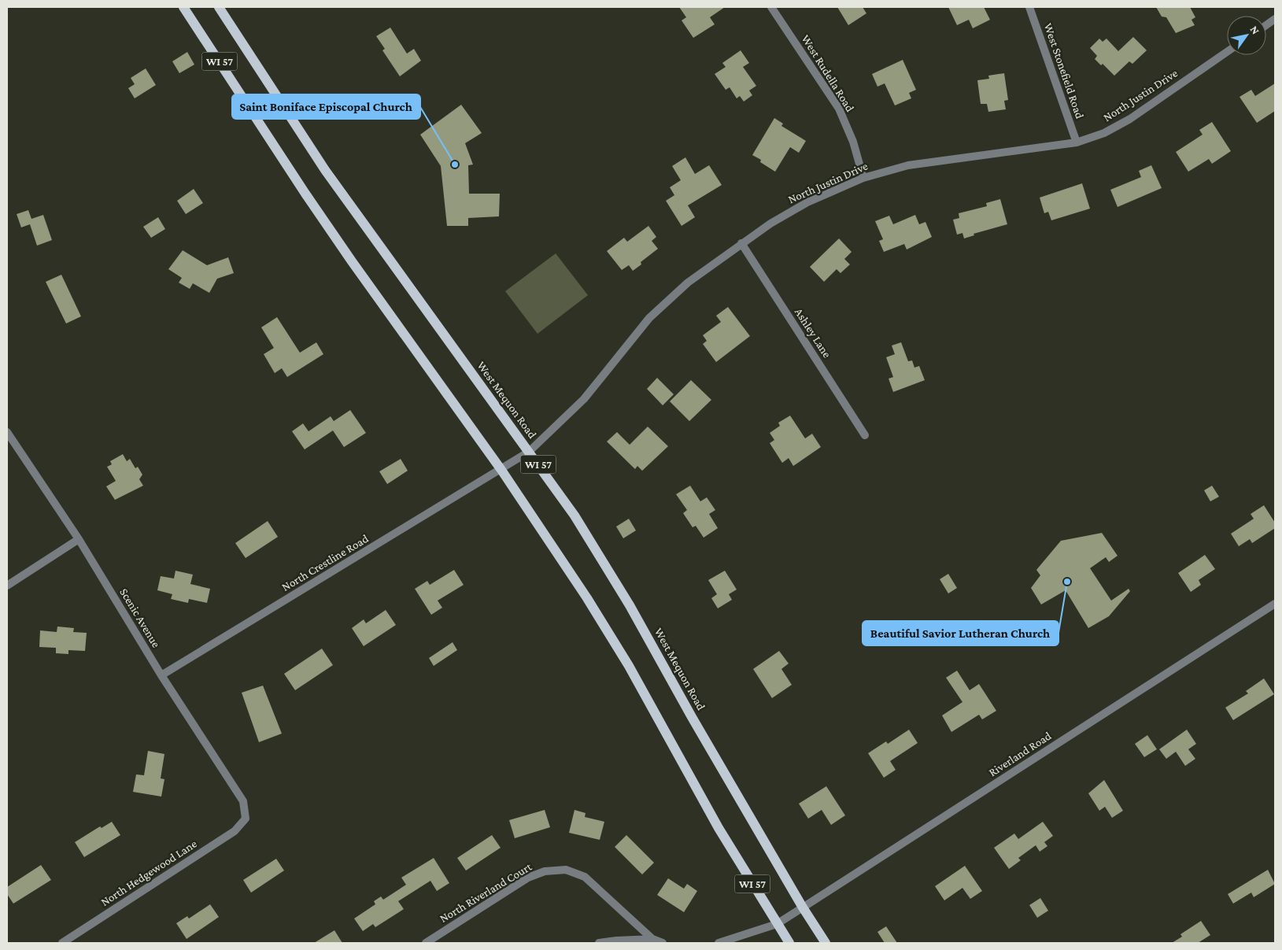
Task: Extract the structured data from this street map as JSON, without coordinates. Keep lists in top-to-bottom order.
{
  "streets": {
    "main road": ["WI 57", "West Mequon Road"],
    "street": [
      "West Stonefield Road",
      "West Rudella Road",
      "North Justin Drive",
      "Ashley Lane",
      "North Crestline Road",
      "Scenic Avenue",
      "Riverland Road",
      "North Hedgewood Lane",
      "North Riverland Court"
    ]
  },
  "crossings": [
    ["WI 57", "North Justin Drive"],
    ["WI 57", "North Crestline Road"],
    ["WI 57", "Riverland Road"],
    ["West Stonefield Road", "North Justin Drive"],
    ["West Rudella Road", "North Justin Drive"],
    ["North Justin Drive", "Ashley Lane"],
    ["North Justin Drive", "West Mequon Road"],
    ["North Justin Drive", "North Crestline Road"],
    ["West Mequon Road", "Riverland Road"],
    ["North Crestline Road", "Scenic Avenue"],
    ["Scenic Avenue", "North Hedgewood Lane"]
  ],
  "places": ["Saint Boniface Episcopal Church", "Beautiful Savior Lutheran Church"],
  "north": "top right"
}
